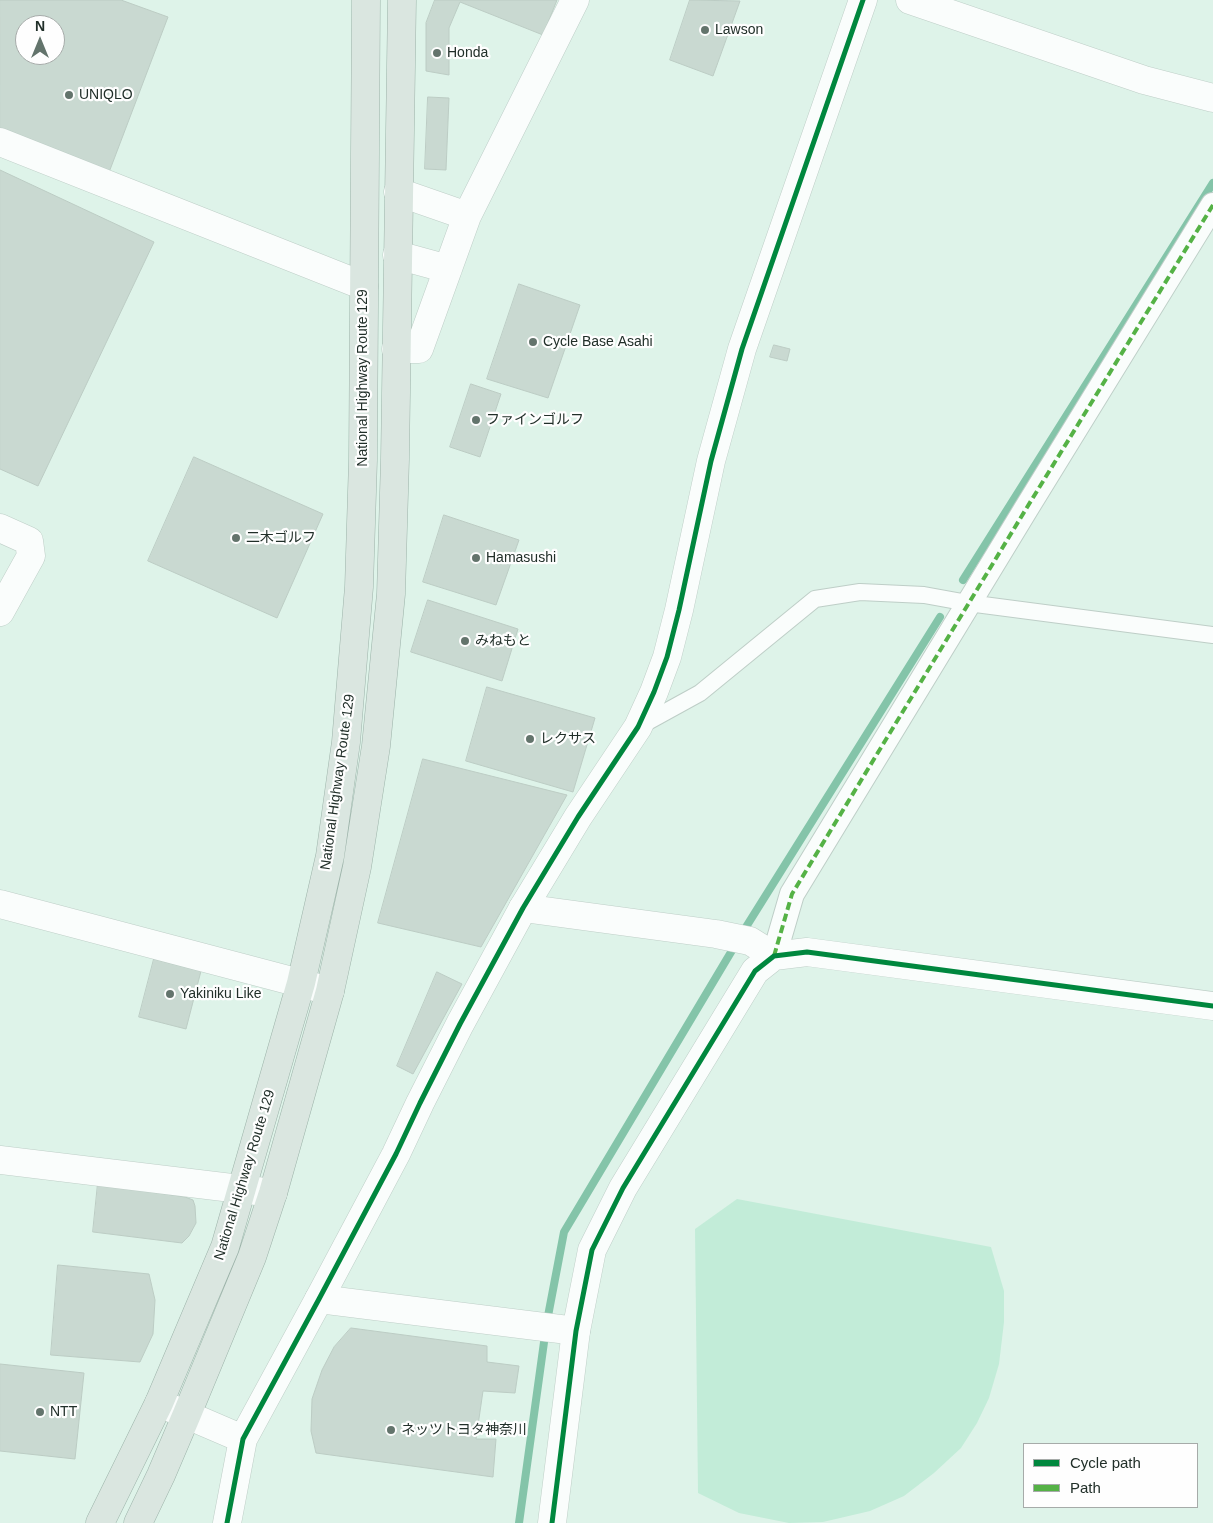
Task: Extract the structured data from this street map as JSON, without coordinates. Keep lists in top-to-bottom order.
{
  "streets": {
    "highway": ["National Highway Route 129"]
  },
  "places": [
    "Lawson",
    "Honda",
    "UNIQLO",
    "Cycle Base Asahi",
    "ファインゴルフ",
    "二木ゴルフ",
    "Hamasushi",
    "みねもと",
    "レクサス",
    "Yakiniku Like",
    "NTT",
    "ネッツトヨタ神奈川"
  ],
  "legend": ["Cycle path", "Path"],
  "north": "top"
}
